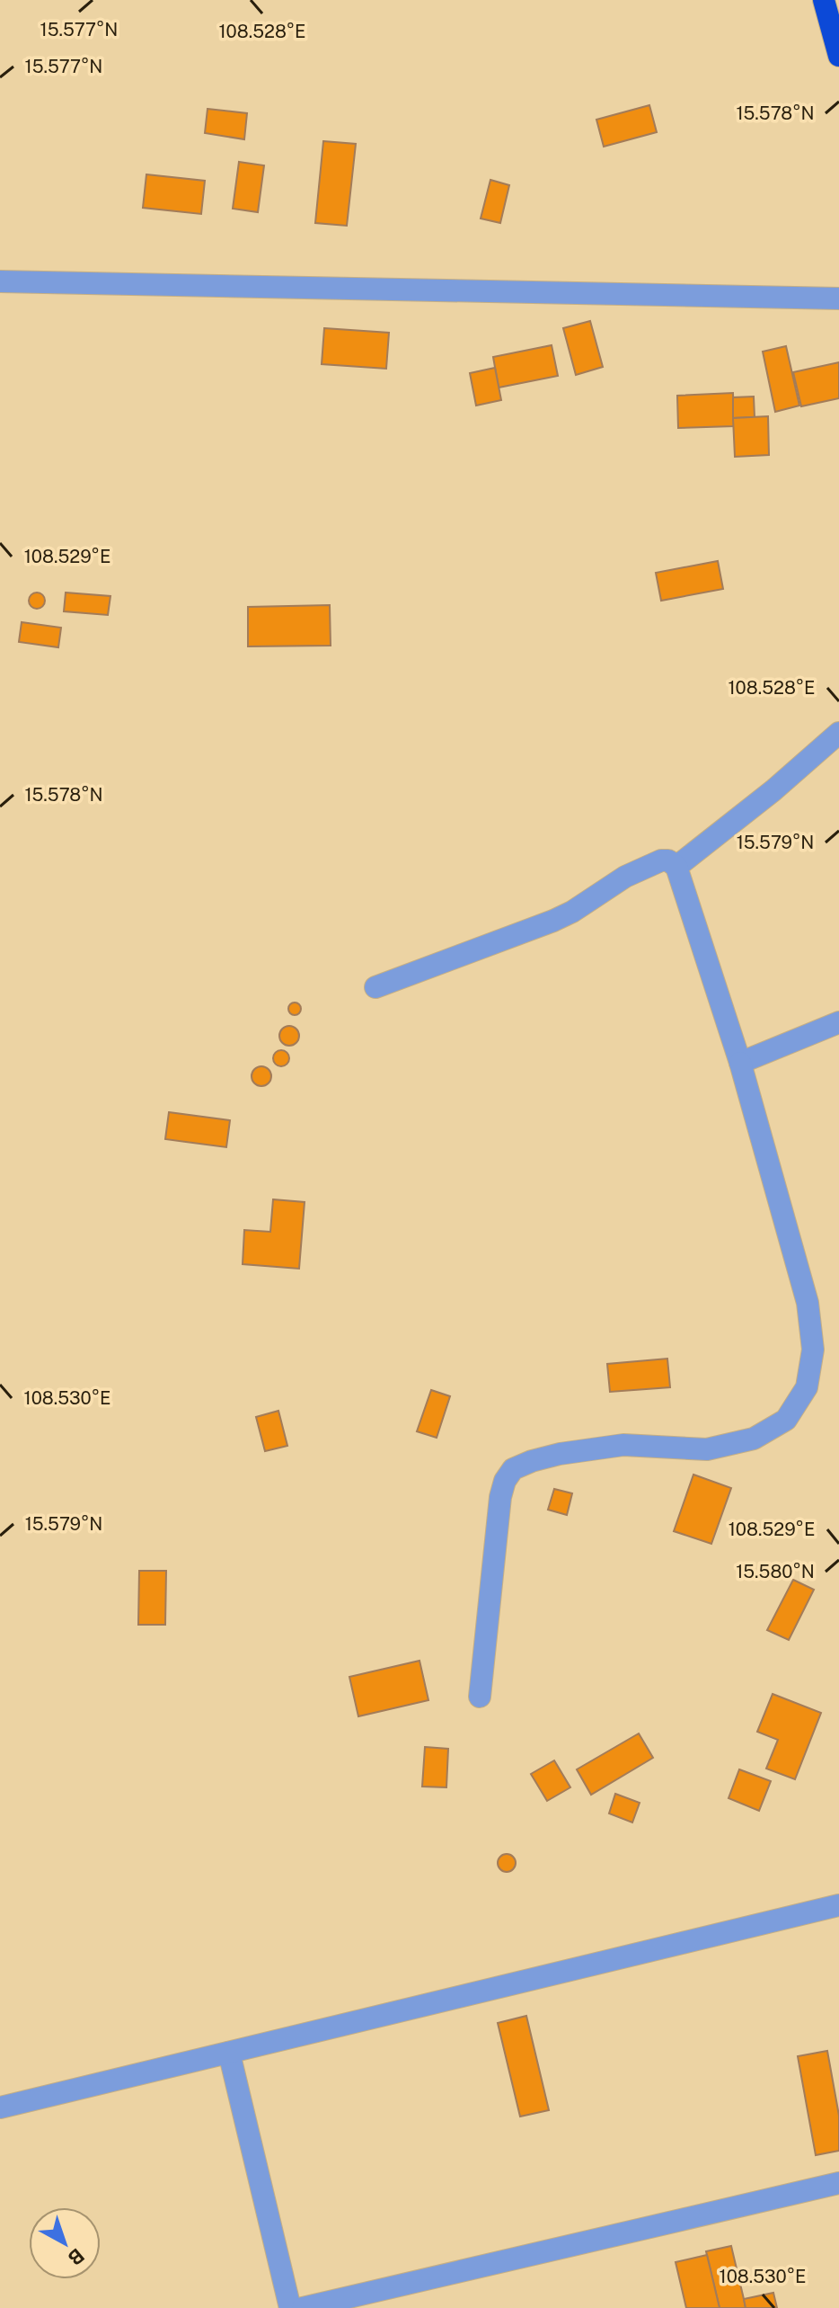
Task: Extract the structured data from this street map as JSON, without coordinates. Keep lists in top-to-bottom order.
{
  "north": "bottom right",
  "coordinates": [
    "15.577°N",
    "108.528°E",
    "15.578°N",
    "108.529°E",
    "15.579°N",
    "108.530°E",
    "15.580°N"
  ]
}
